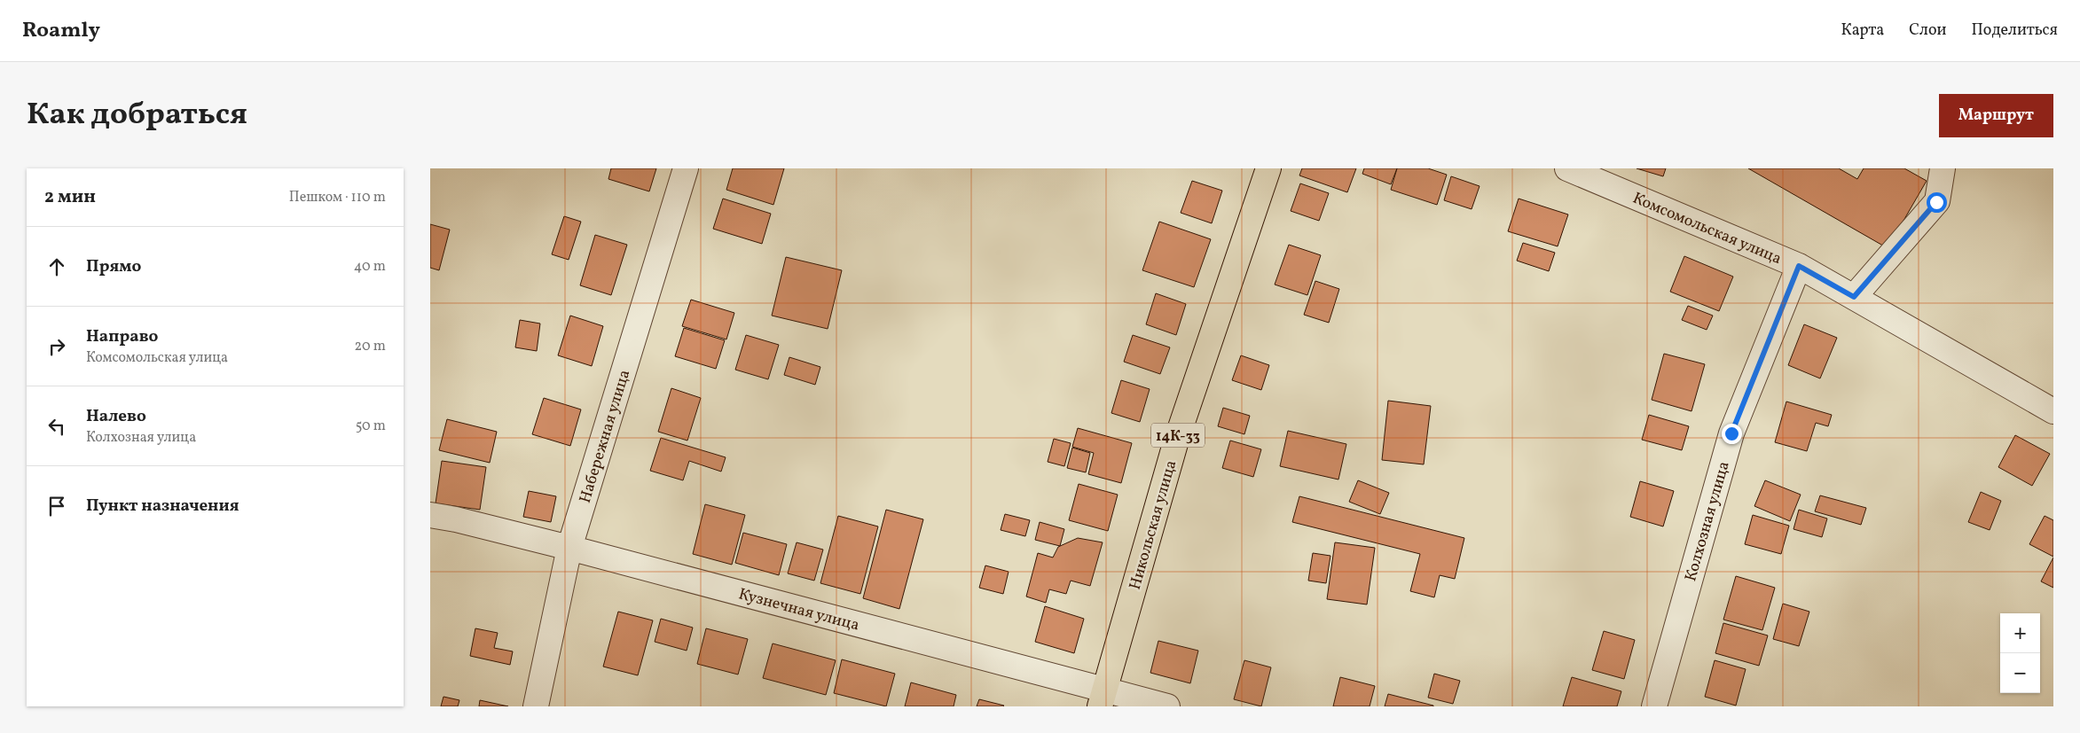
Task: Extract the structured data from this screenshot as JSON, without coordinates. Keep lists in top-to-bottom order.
{
  "streets": {
    "main road": ["14К-33", "Никольская улица"],
    "street": [
      "Комсомольская улица",
      "Набережная улица",
      "Колхозная улица",
      "Кузнечная улица"
    ]
  },
  "crossings": [
    ["Комсомольская улица", "Колхозная улица"],
    ["Набережная улица", "Кузнечная улица"],
    ["Никольская улица", "Кузнечная улица"]
  ],
  "page": {
    "header": "Roamly",
    "nav": ["Карта", "Слои", "Поделиться"],
    "title": "Как добраться",
    "buttons": "Маршрут",
    "heading": ["2 мин", "Пешком · 110 m"],
    "list": [
      ["Прямо", "40 m"],
      ["Направо", "Комсомольская улица", "20 m"],
      ["Налево", "Колхозная улица", "50 m"],
      "Пункт назначения"
    ],
    "map_buttons": ["+", "−"]
  }
}
